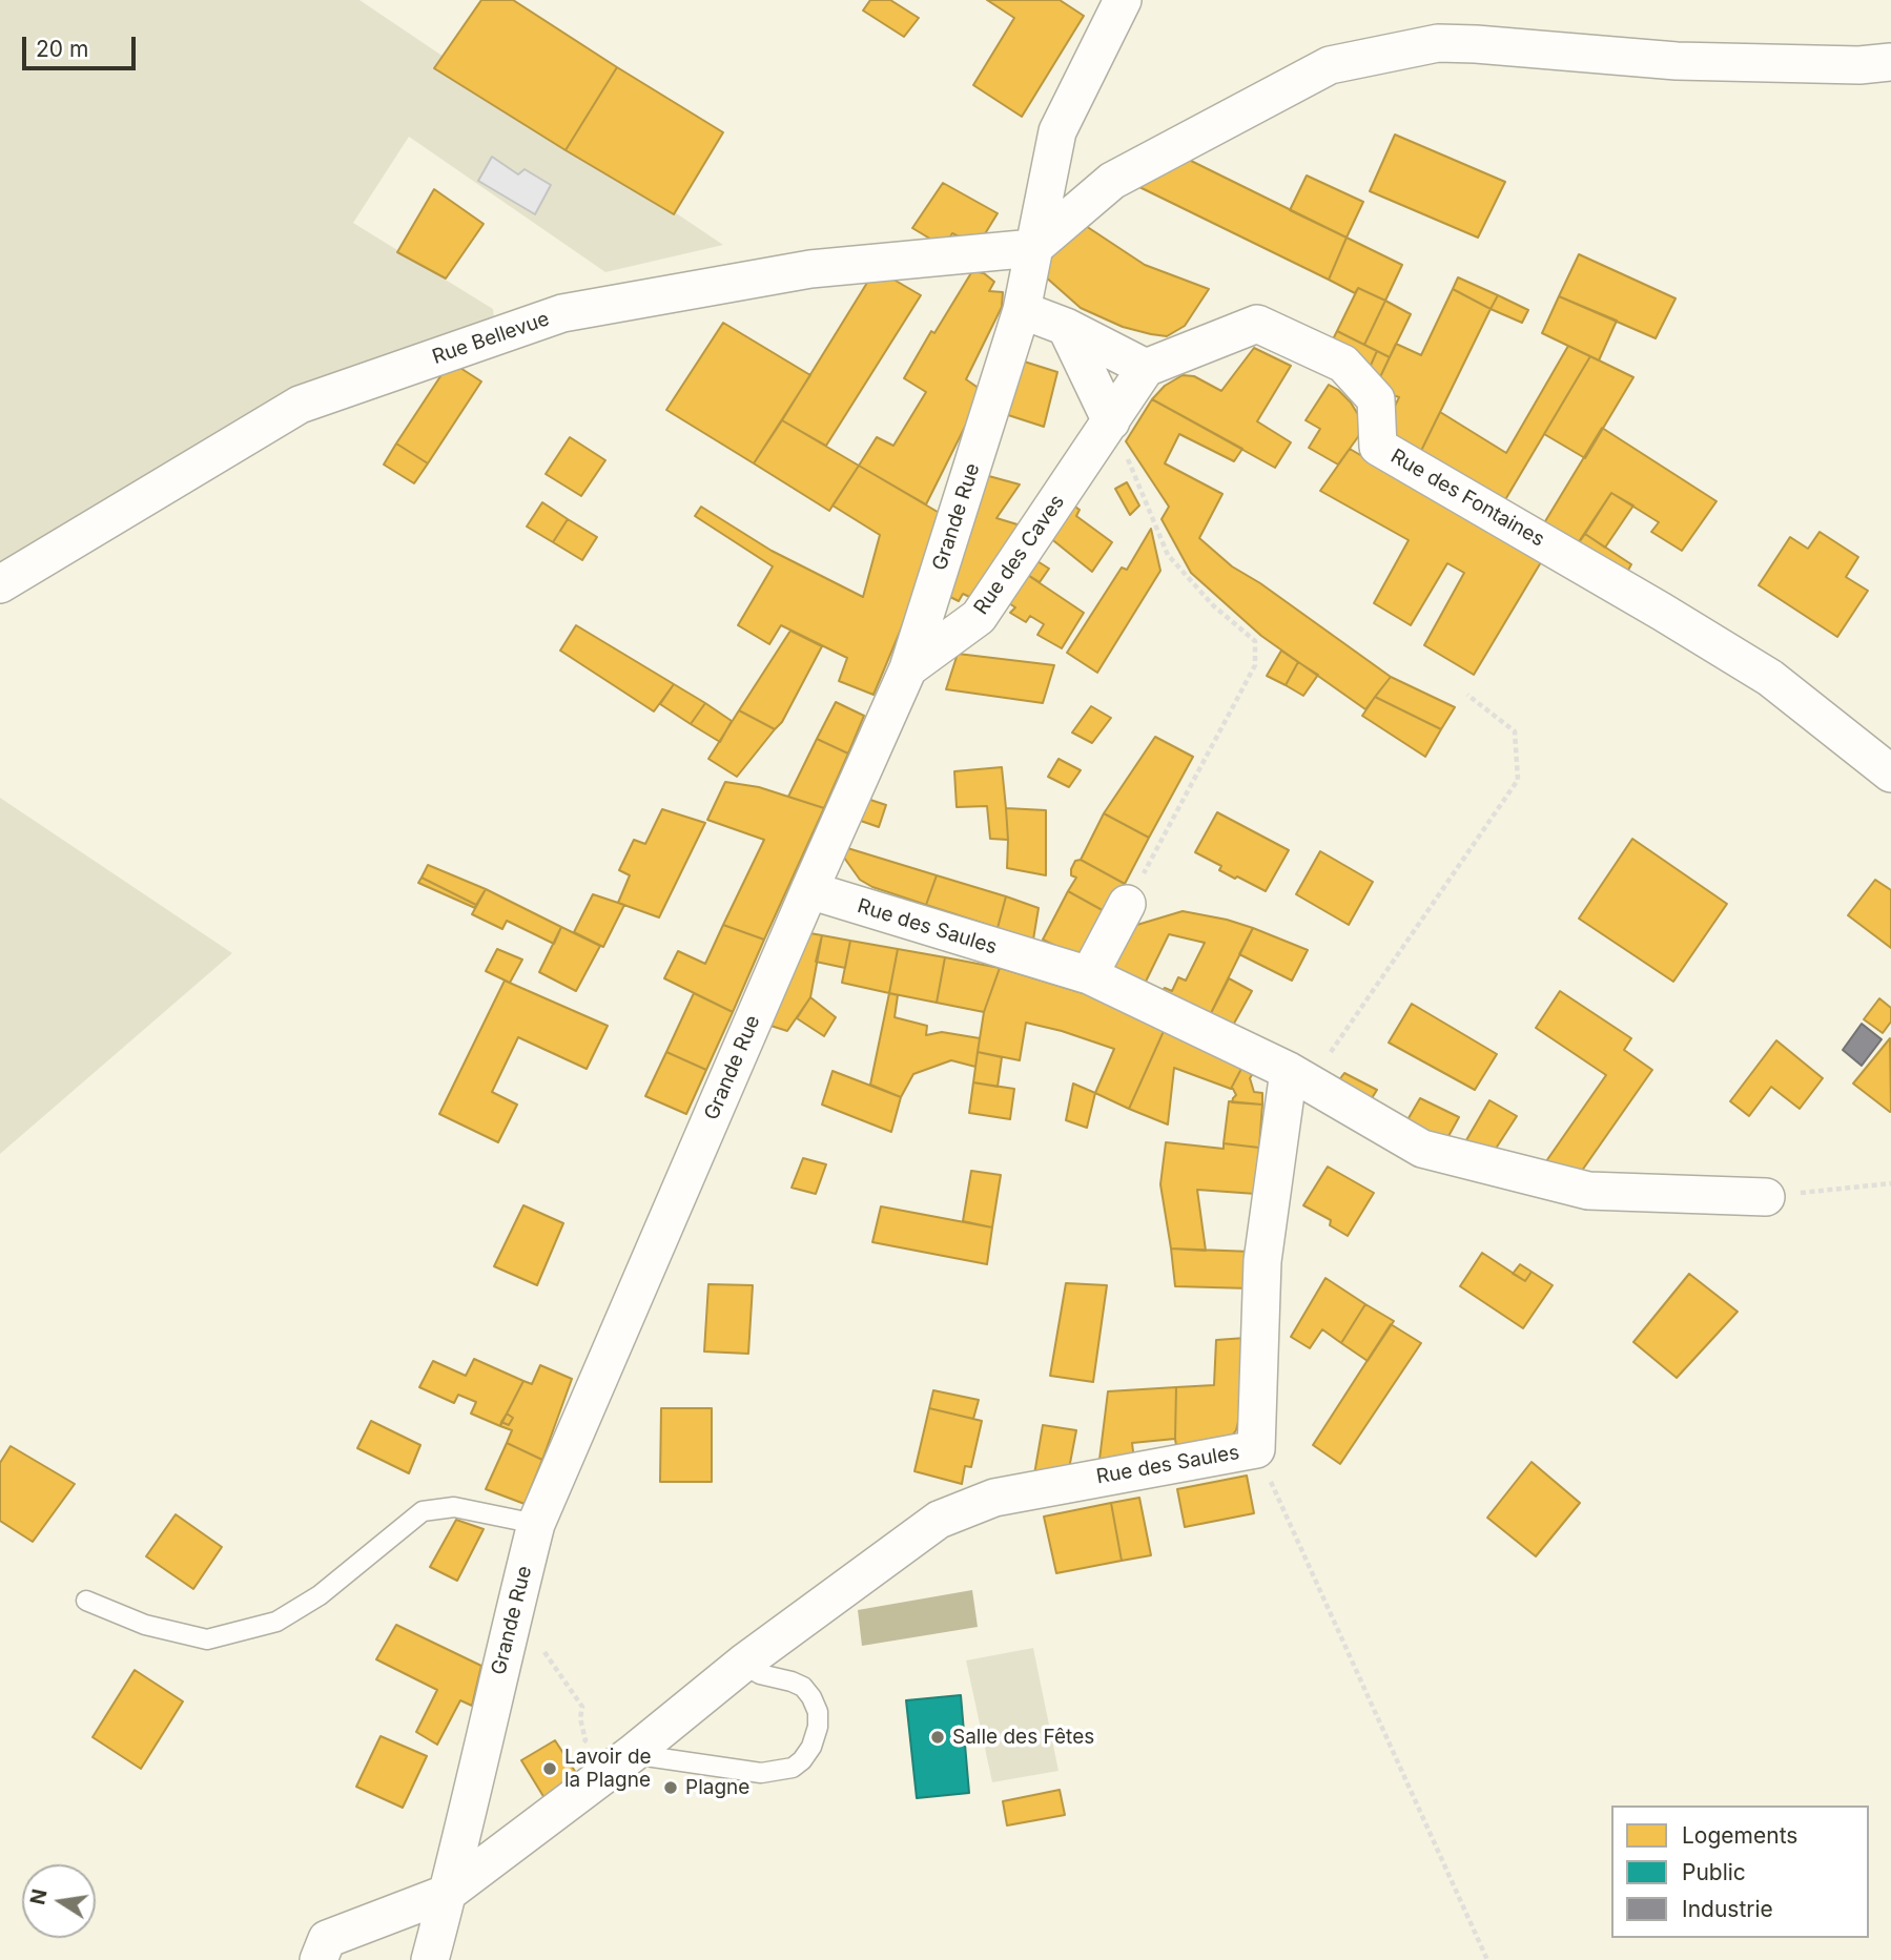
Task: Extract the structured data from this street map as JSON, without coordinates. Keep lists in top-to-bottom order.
{
  "streets": {
    "street": [
      "Rue Bellevue",
      "Rue des Fontaines",
      "Grande Rue",
      "Rue des Caves",
      "Rue des Saules"
    ]
  },
  "crossings": [
    ["Rue Bellevue", "Grande Rue"],
    ["Rue des Fontaines", "Rue des Caves"],
    ["Grande Rue", "Rue des Caves"],
    ["Grande Rue", "Rue des Saules"]
  ],
  "places": ["Salle des Fêtes", "Lavoir de la Plagne", "Plagne"],
  "legend": ["Logements", "Public", "Industrie"],
  "scale_bar": "20 m",
  "north": "left"
}
